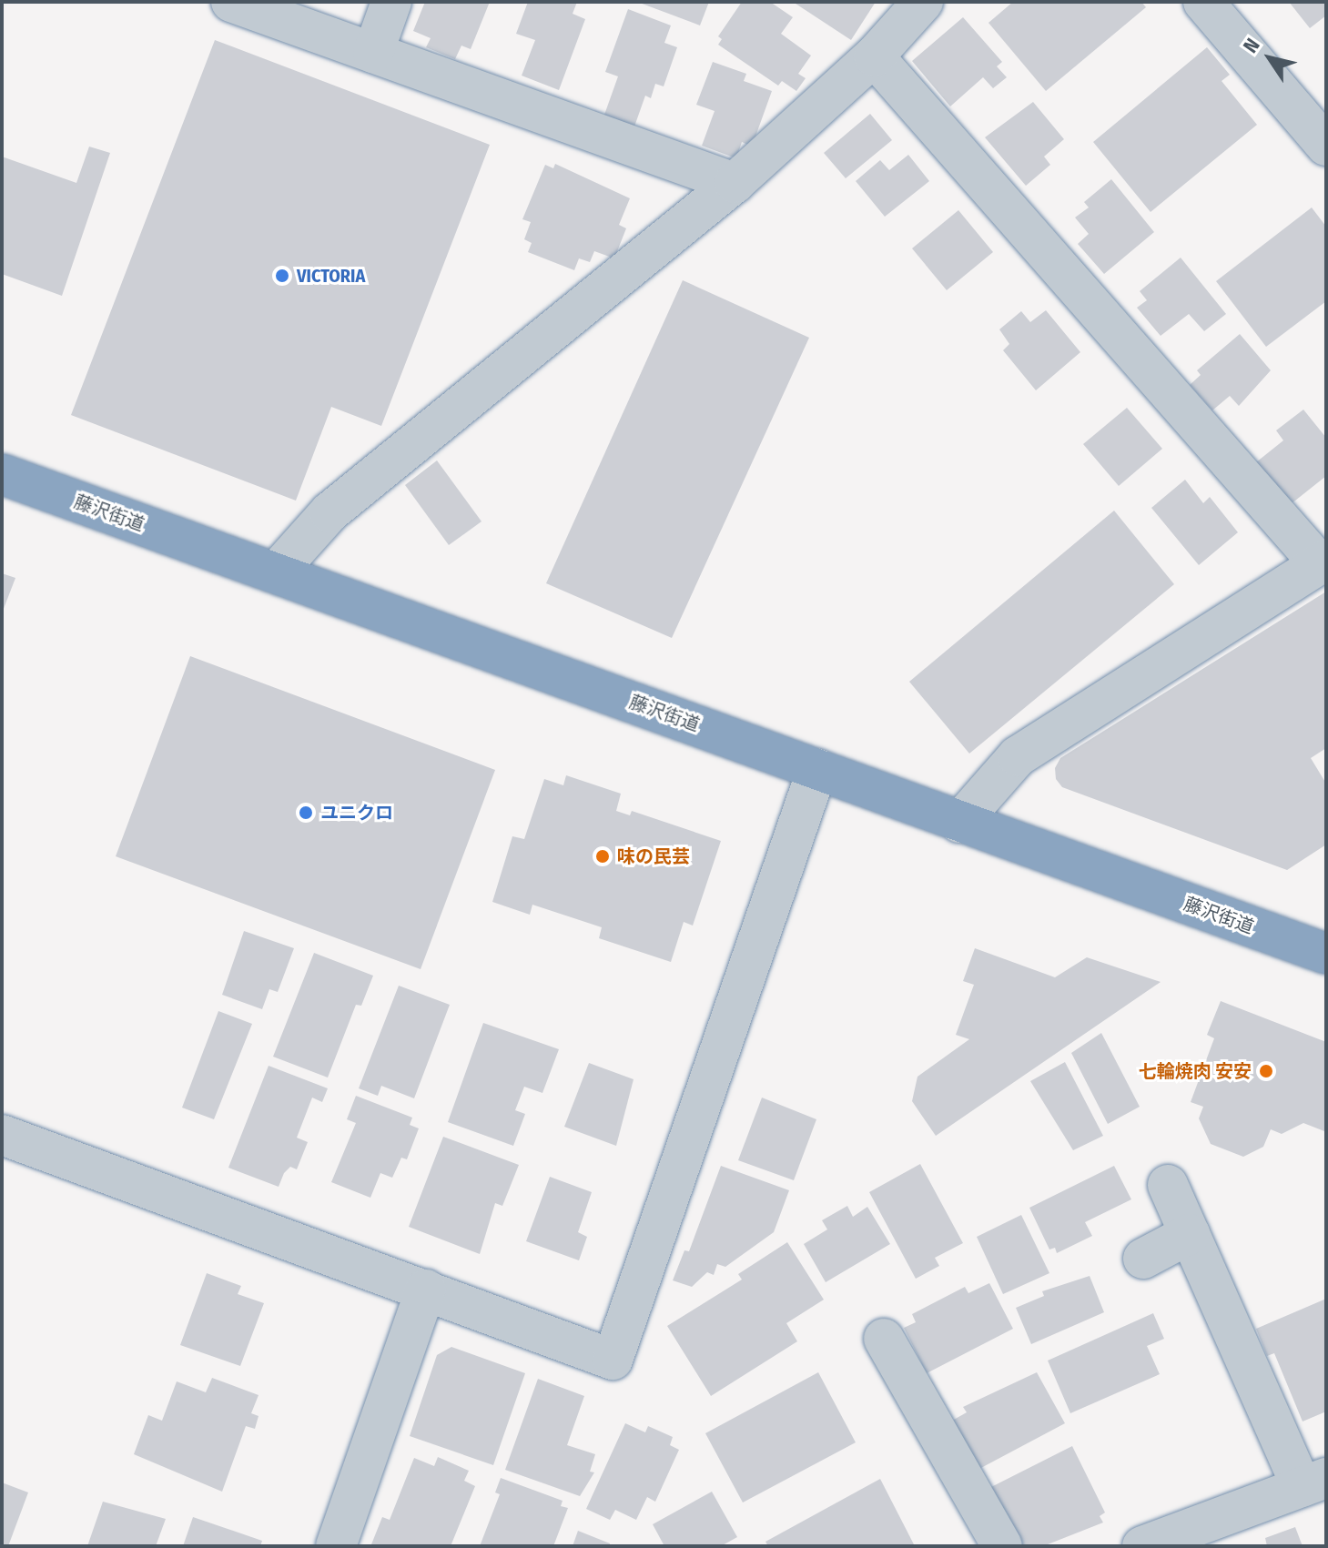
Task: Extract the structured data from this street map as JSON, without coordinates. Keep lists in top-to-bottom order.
{
  "streets": {
    "highway": ["藤沢街道"]
  },
  "places": [
    "VICTORIA",
    "ユニクロ",
    "味の民芸",
    "七輪焼肉 安安"
  ],
  "north": "top left"
}
